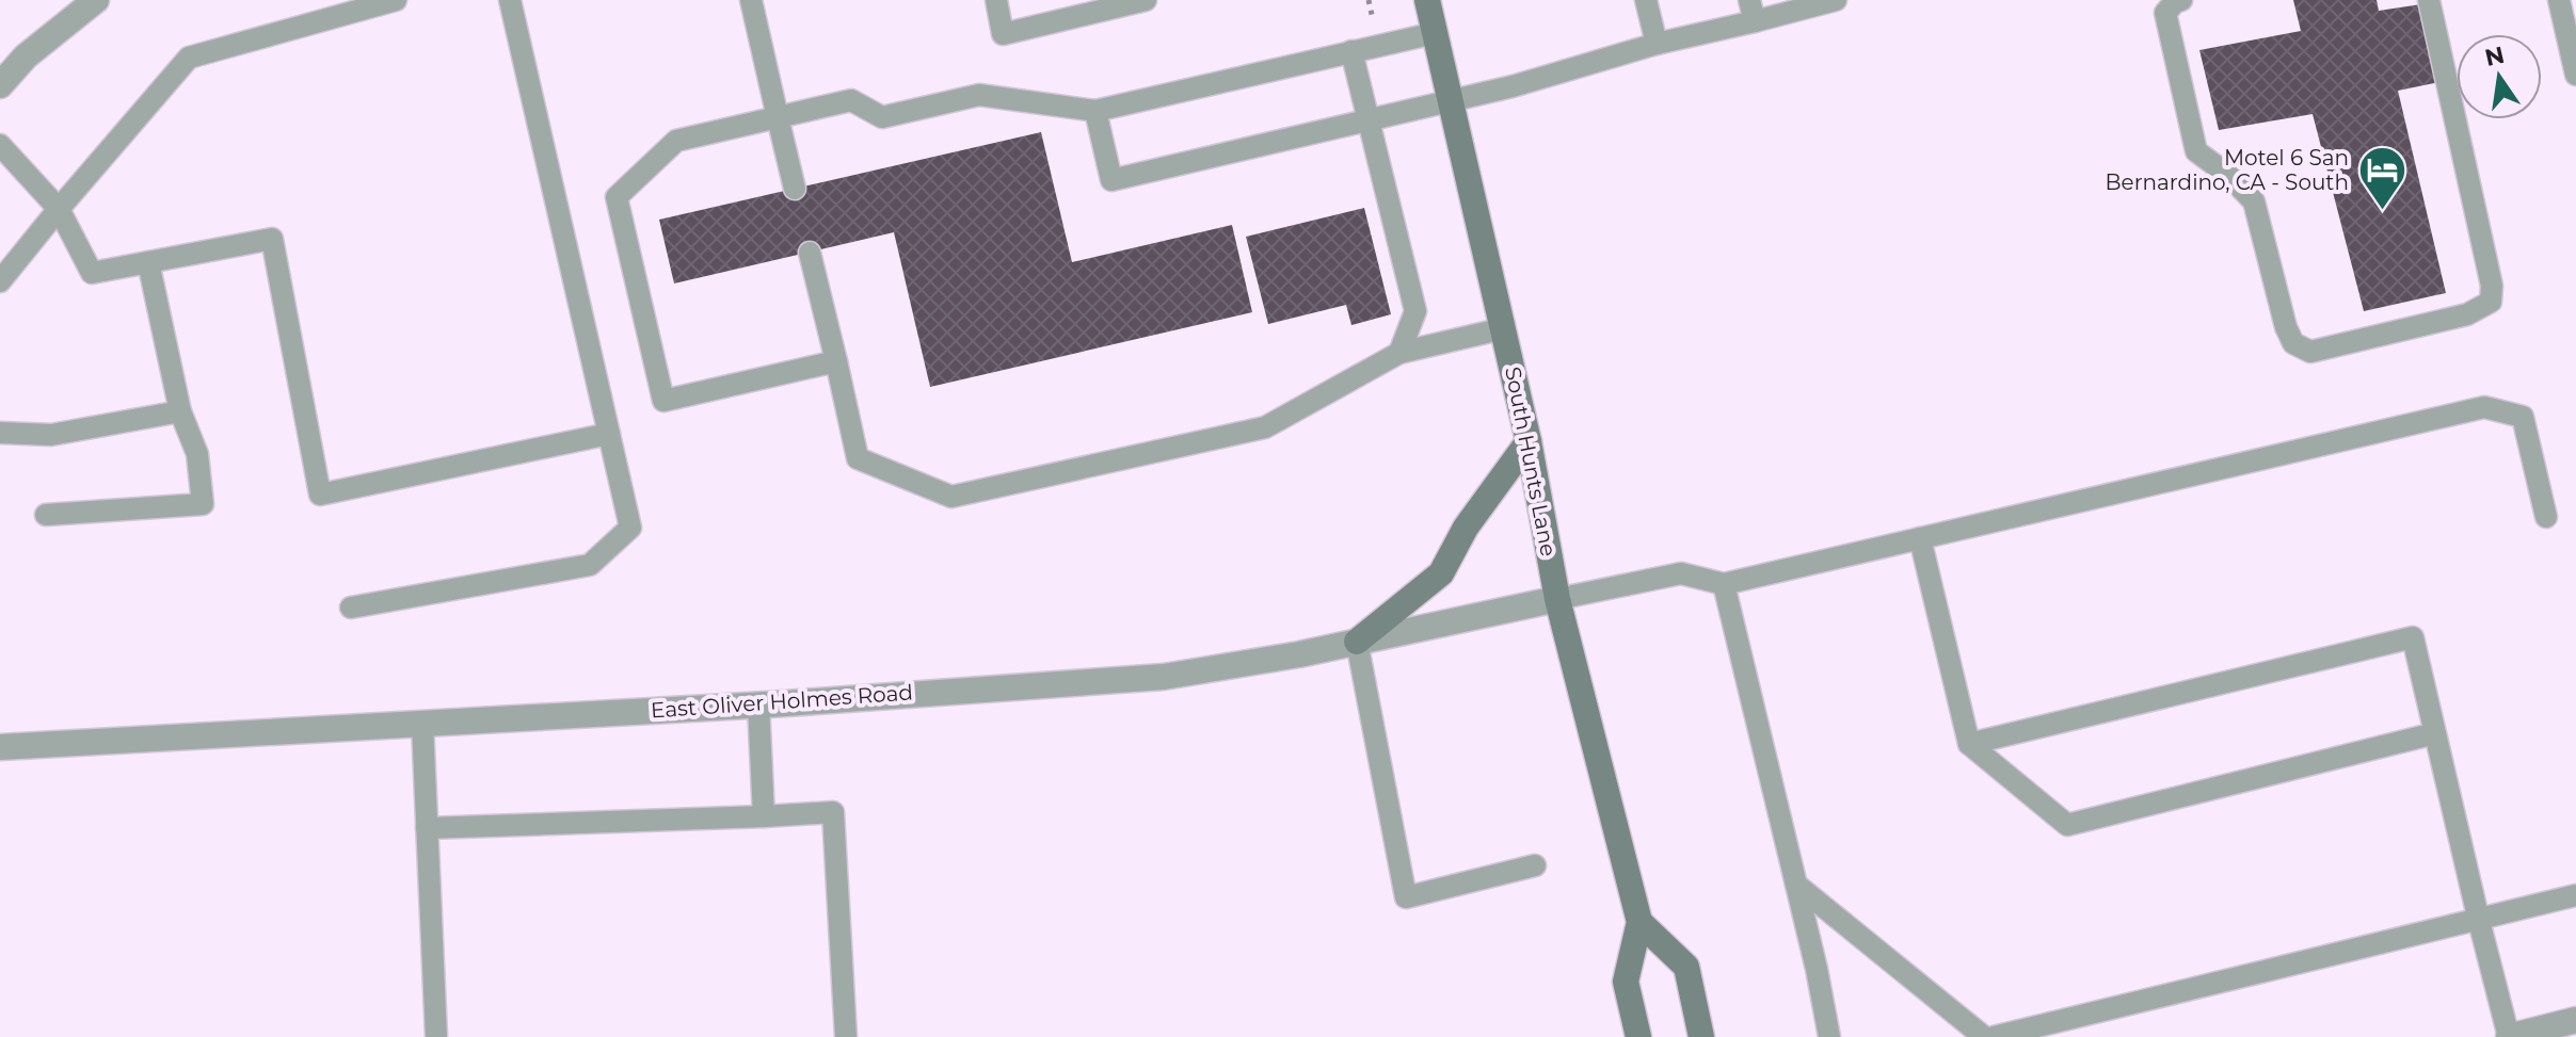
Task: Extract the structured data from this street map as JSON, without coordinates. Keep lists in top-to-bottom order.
{
  "streets": {
    "main road": ["South Hunts Lane"],
    "street": ["East Oliver Holmes Road"]
  },
  "crossings": [
    ["South Hunts Lane", "East Oliver Holmes Road"]
  ],
  "places": {
    "hotel": ["Motel 6 San Bernardino, CA - South"]
  },
  "north": "top"
}
